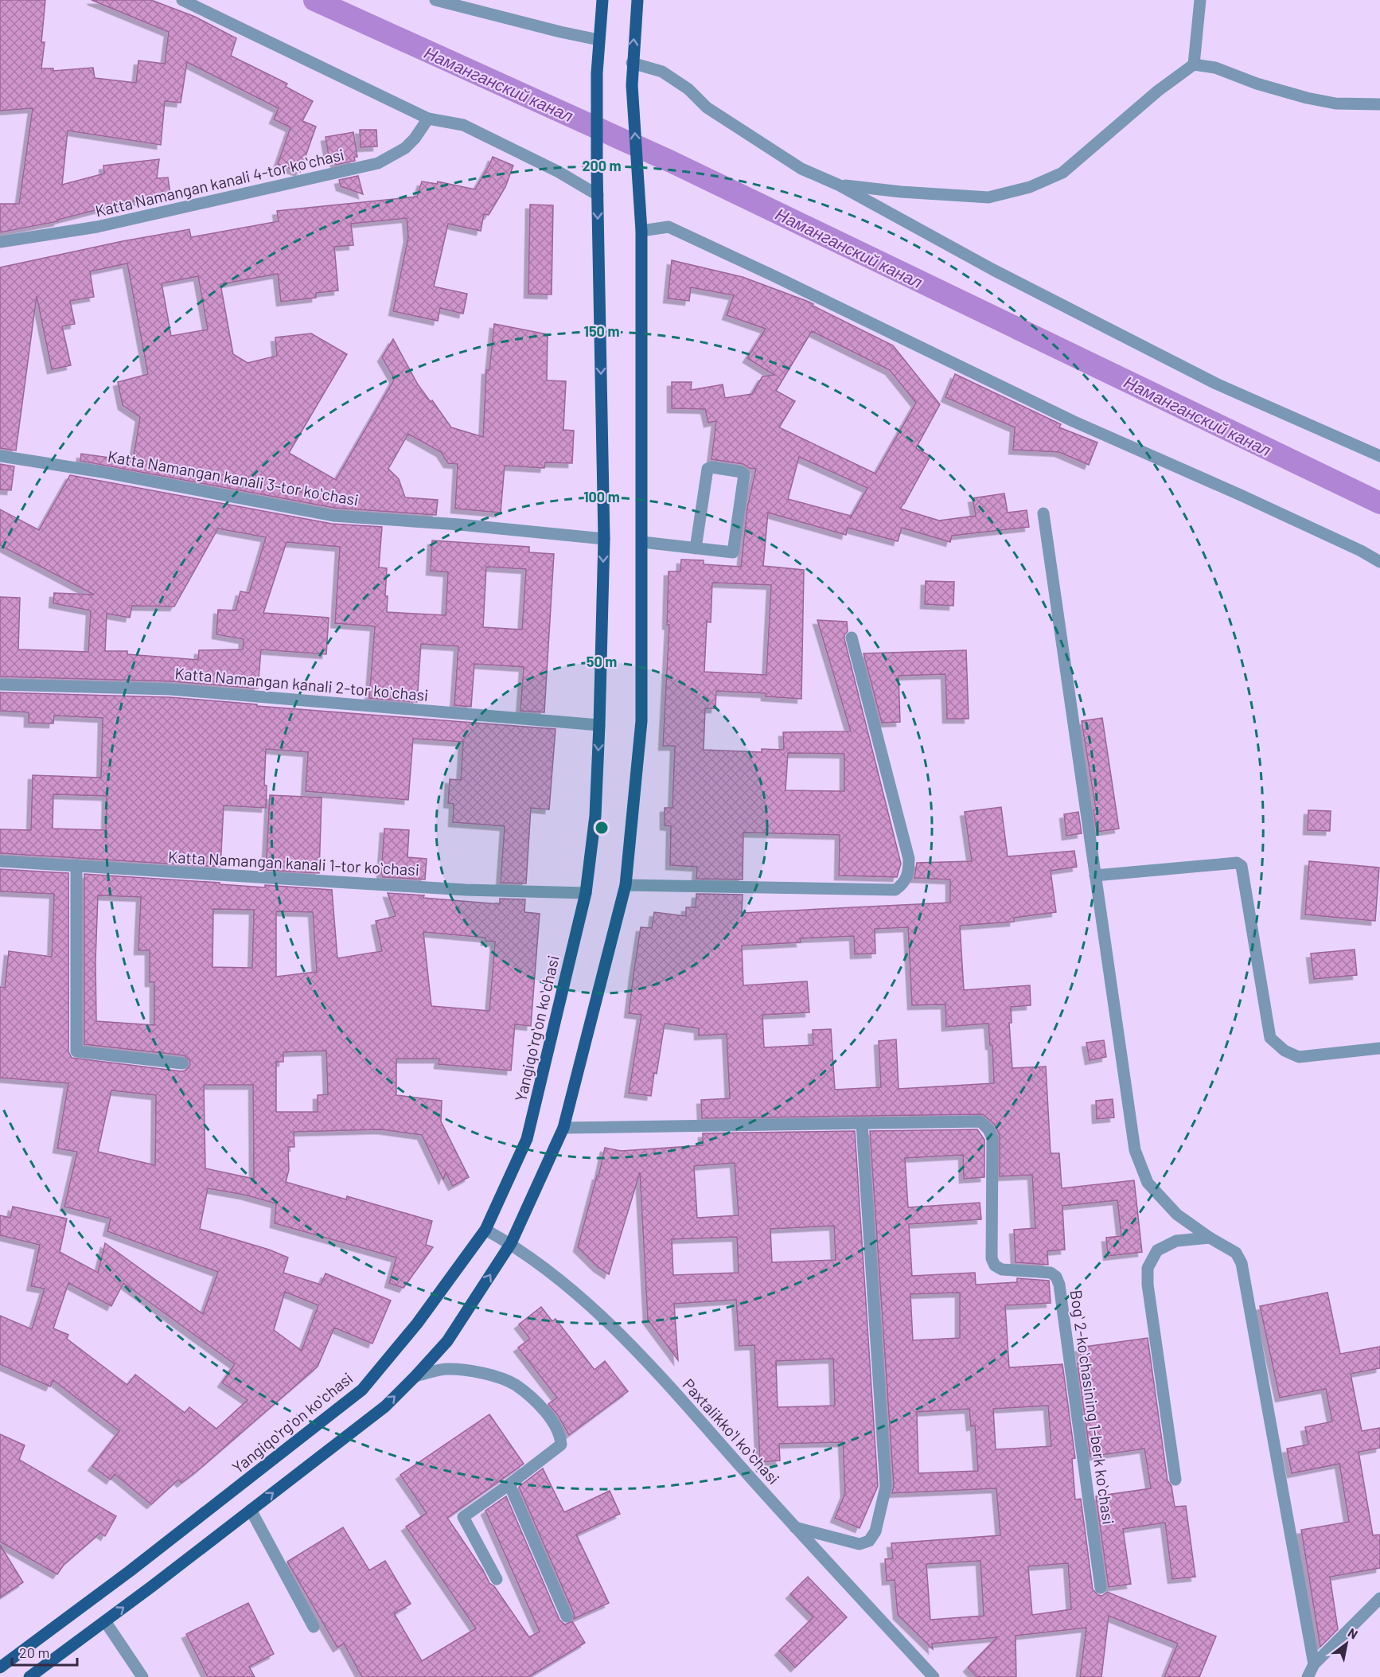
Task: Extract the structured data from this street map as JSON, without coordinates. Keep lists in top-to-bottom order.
{
  "streets": {
    "main road": ["Yangiqoʻrgʻon koʻchasi"],
    "street": [
      "Katta Namangan kanali 4-tor koʻchasi",
      "Katta Namangan kanali 3-tor koʻchasi",
      "Katta Namangan kanali 2-tor koʻchasi",
      "Katta Namangan kanali 1-tor koʻchasi",
      "Bogʻ 2-koʻchasining 1-berk koʻchasi",
      "Paxtalikkoʻl koʻchasi"
    ]
  },
  "crossings": [
    ["Katta Namangan kanali 3-tor koʻchasi", "Yangiqoʻrgʻon koʻchasi"],
    ["Katta Namangan kanali 2-tor koʻchasi", "Yangiqoʻrgʻon koʻchasi"],
    ["Katta Namangan kanali 1-tor koʻchasi", "Yangiqoʻrgʻon koʻchasi"],
    ["Yangiqoʻrgʻon koʻchasi", "Paxtalikkoʻl koʻchasi"]
  ],
  "water": ["Наманганский канал"],
  "scale_bar": "20 m",
  "north": "top right",
  "rings": [
    "200 m",
    "150 m",
    "100 m",
    "50 m"
  ]
}
